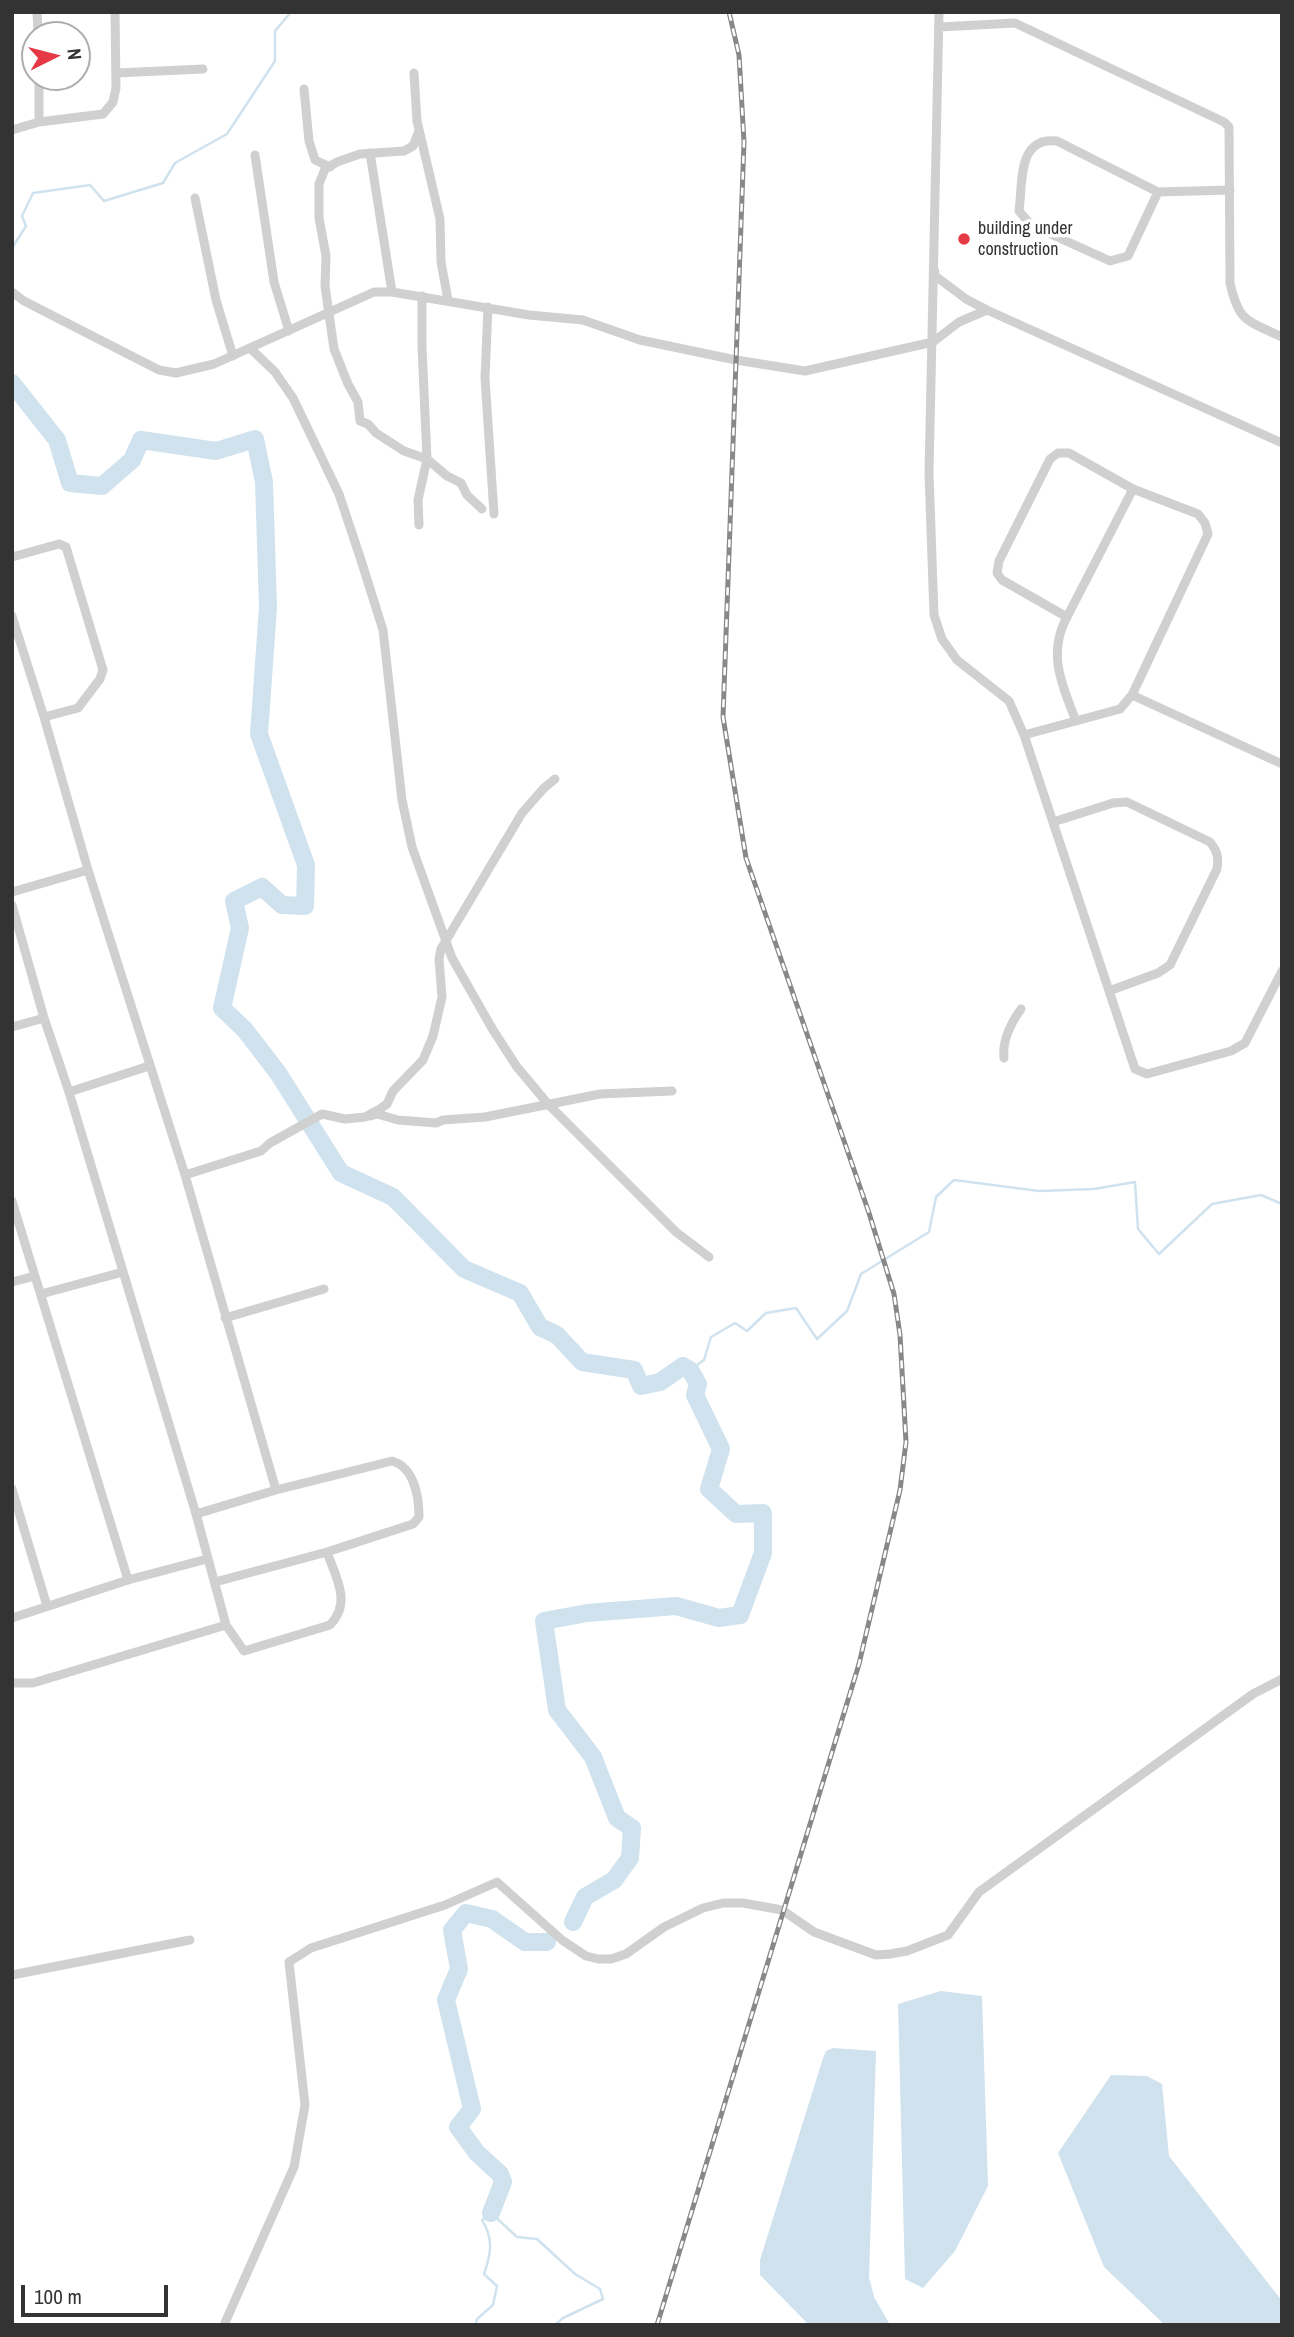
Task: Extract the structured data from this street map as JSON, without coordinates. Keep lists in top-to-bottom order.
{
  "places": ["building under construction"],
  "scale_bar": "100 m",
  "north": "right"
}
